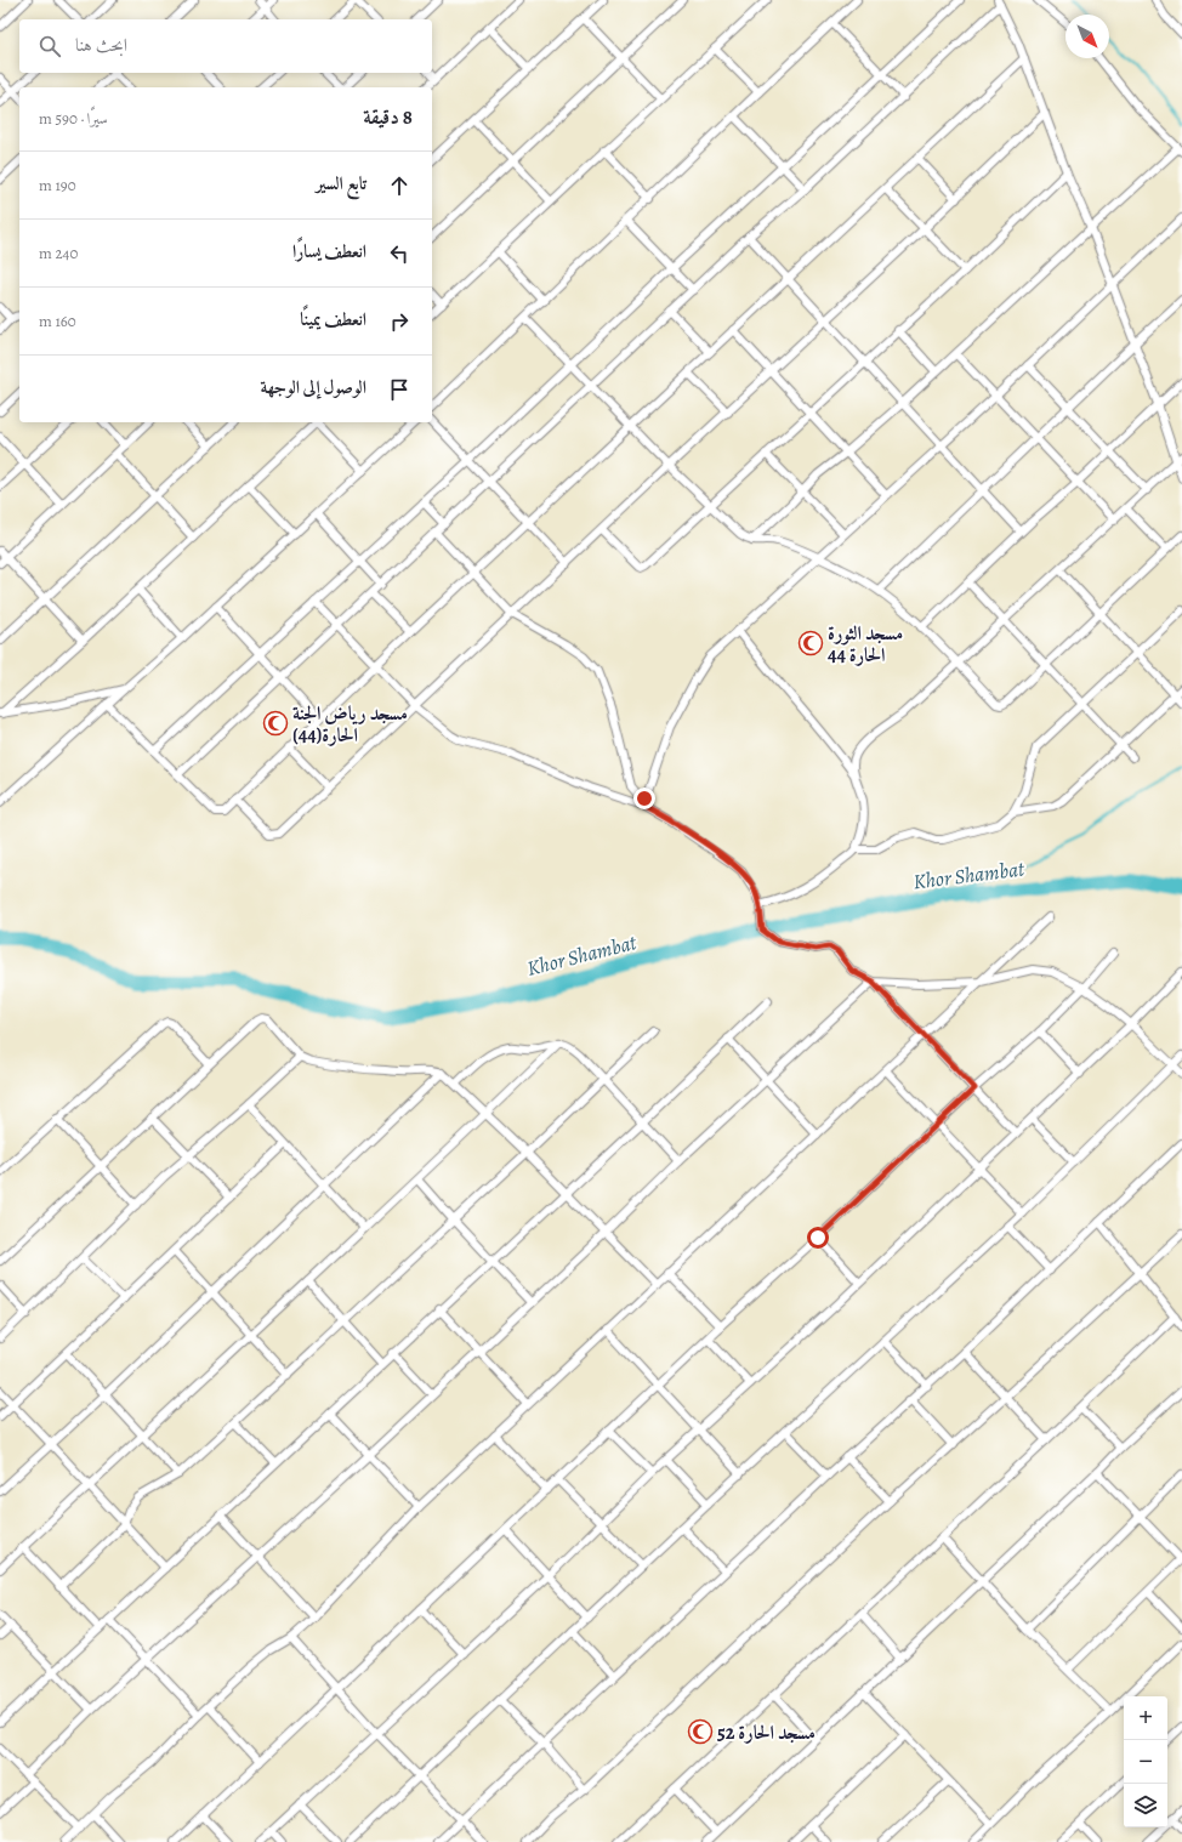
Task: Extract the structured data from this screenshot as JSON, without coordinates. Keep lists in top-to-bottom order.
{
  "water": ["Khor Shambat"],
  "places": {
    "mosque": ["مسجد الثورة الحارة 44", "مسجد رياض الجنة الحارة(44)", "مسجد الحارة 52"]
  },
  "north": "bottom right",
  "page": {
    "search": "ابحث هنا",
    "heading": ["8 دقيقة", "سيرًا · 590 m"],
    "list": [
      ["تابع السير", "190 m"],
      ["انعطف يسارًا", "240 m"],
      ["انعطف يمينًا", "160 m"],
      "الوصول إلى الوجهة"
    ],
    "map_buttons": ["+", "−"]
  }
}
